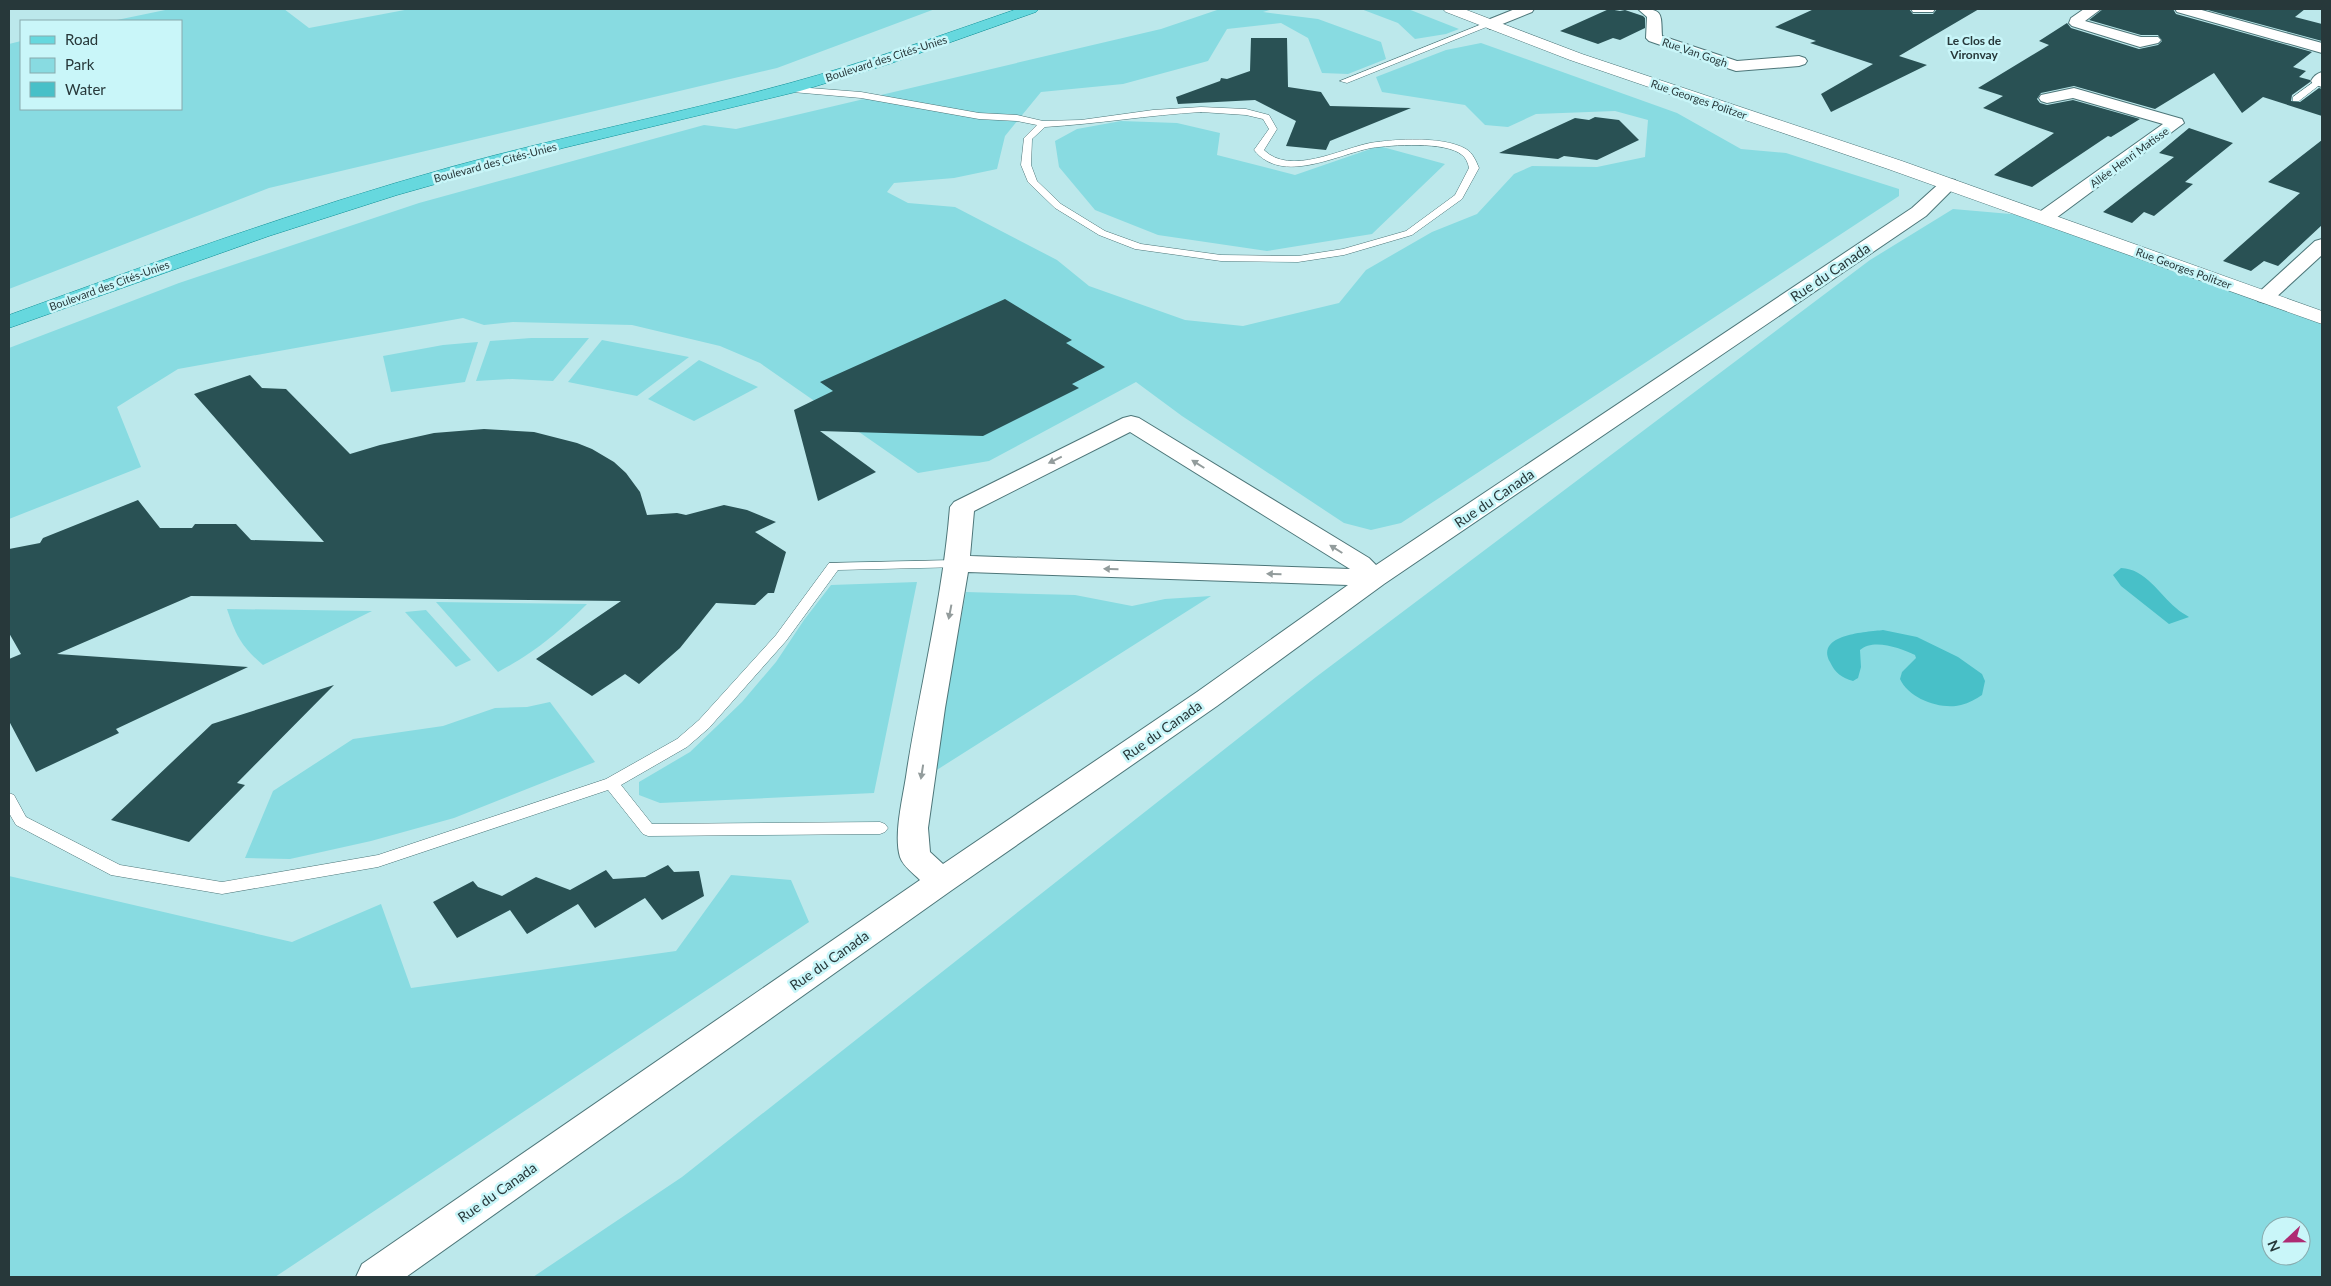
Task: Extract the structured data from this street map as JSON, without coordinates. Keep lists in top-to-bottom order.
{
  "streets": {
    "main road": ["Boulevard des Cités-Unies"],
    "street": [
      "Rue Van Gogh",
      "Rue Georges Politzer",
      "Allée Henri Matisse",
      "Rue du Canada"
    ]
  },
  "crossings": [
    ["Rue Georges Politzer", "Allée Henri Matisse"],
    ["Rue Georges Politzer", "Rue du Canada"]
  ],
  "districts": ["Le Clos de Vironvay"],
  "legend": ["Road", "Park", "Water"],
  "north": "left"
}
